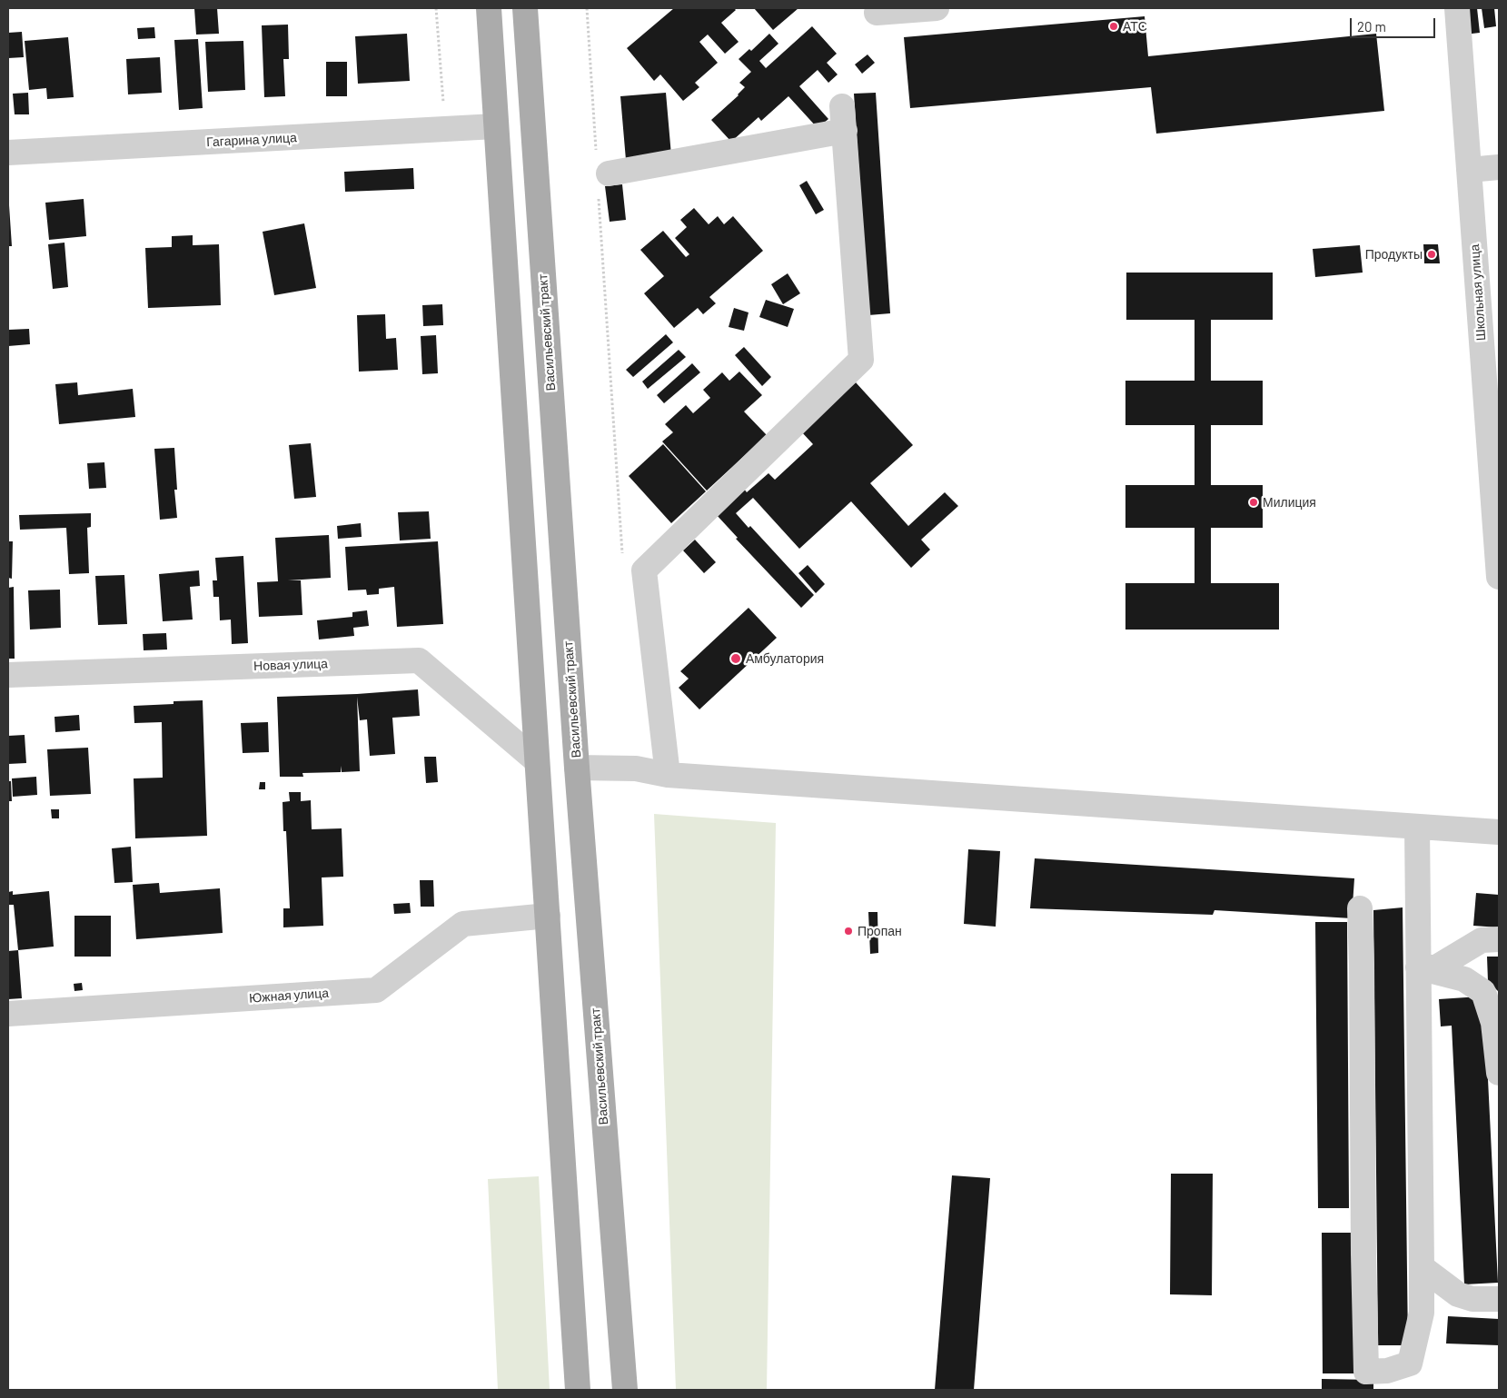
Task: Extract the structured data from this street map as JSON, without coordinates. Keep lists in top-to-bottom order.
{
  "streets": {
    "main road": ["Васильевский тракт"],
    "street": [
      "Гагарина улица",
      "Школьная улица",
      "Новая улица",
      "Южная улица"
    ]
  },
  "places": [
    "АТС",
    "Продукты",
    "Милиция",
    "Амбулатория",
    "Пропан"
  ],
  "scale_bar": "20 m"
}
